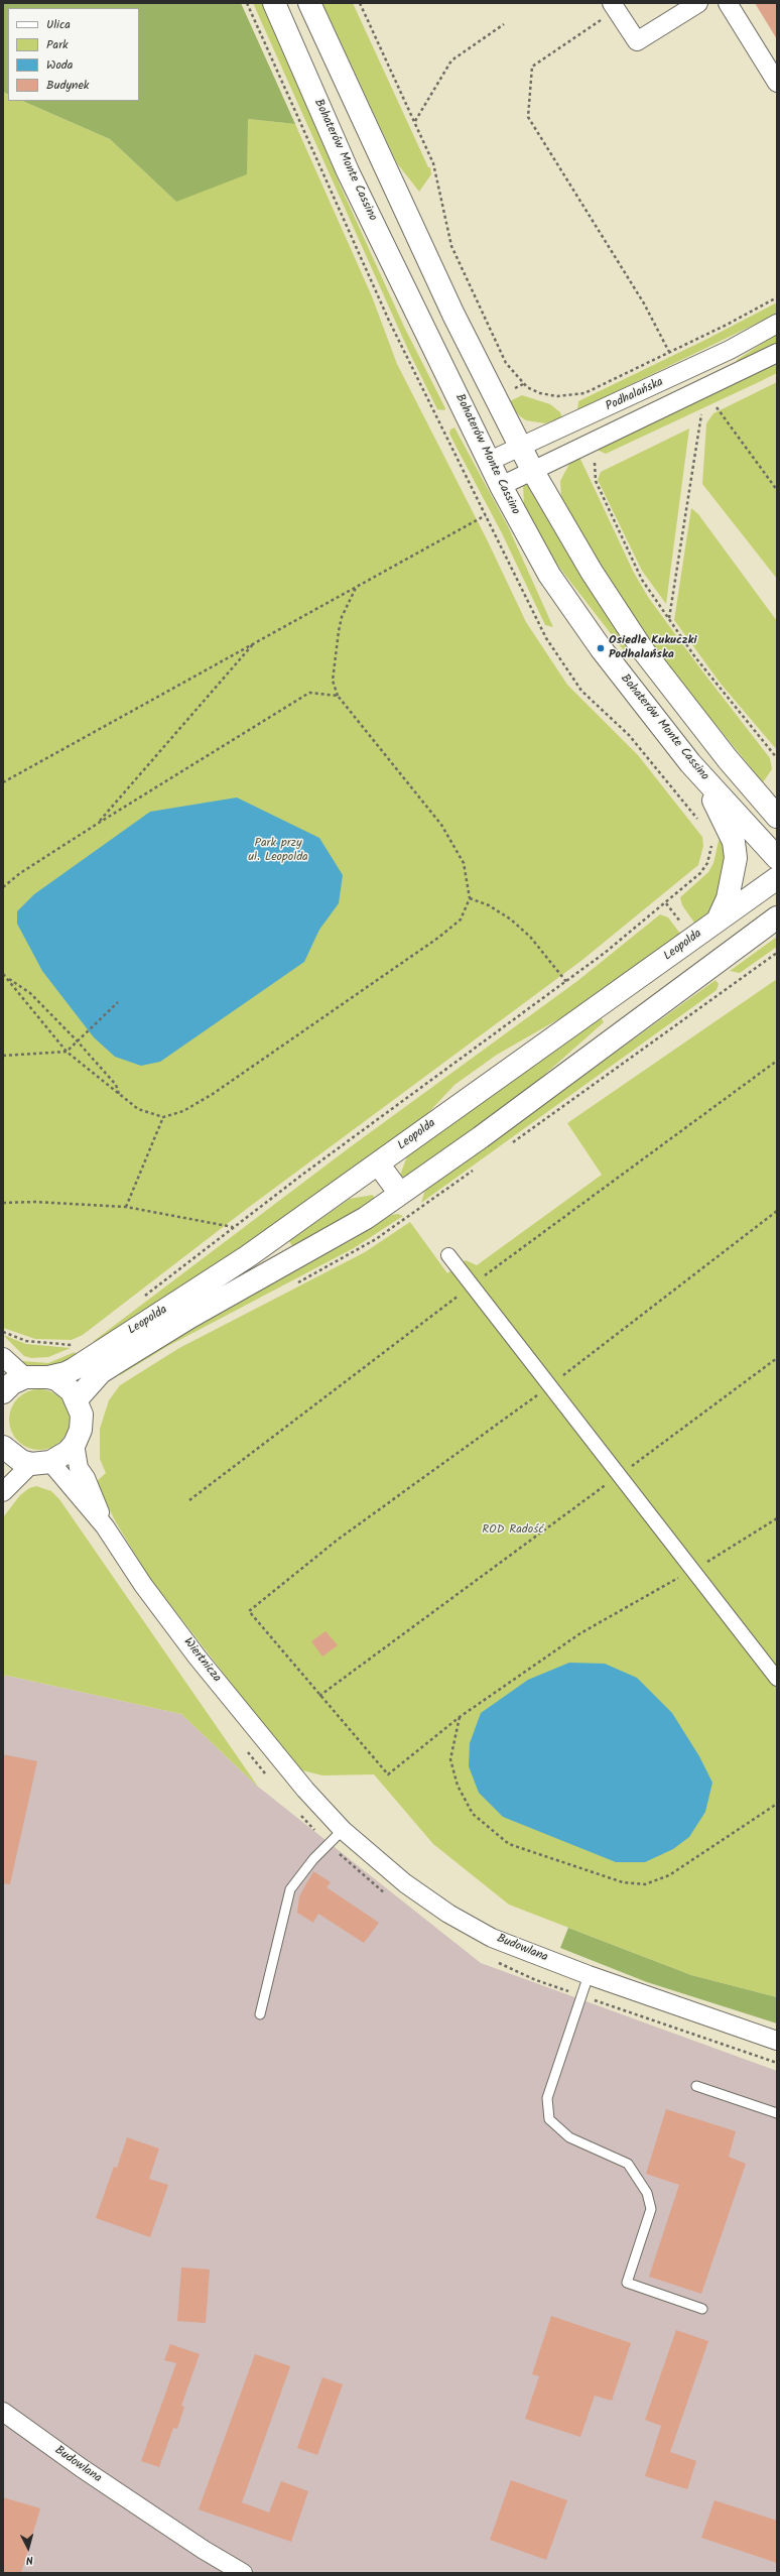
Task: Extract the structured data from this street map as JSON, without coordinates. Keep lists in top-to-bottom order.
{
  "streets": {
    "street": [
      "Bohaterów Monte Cassino",
      "Podhalańska",
      "Leopolda",
      "Wiertnicza",
      "Budowlana"
    ]
  },
  "crossings": [
    ["Bohaterów Monte Cassino", "Podhalańska"],
    ["Wiertnicza", "Budowlana"]
  ],
  "parks": ["Park przy ul. Leopolda", "ROD Radość"],
  "places": ["Osiedle Kukuczki Podhalańska"],
  "legend": [
    "Ulica",
    "Park",
    "Woda",
    "Budynek"
  ],
  "north": "bottom"
}
